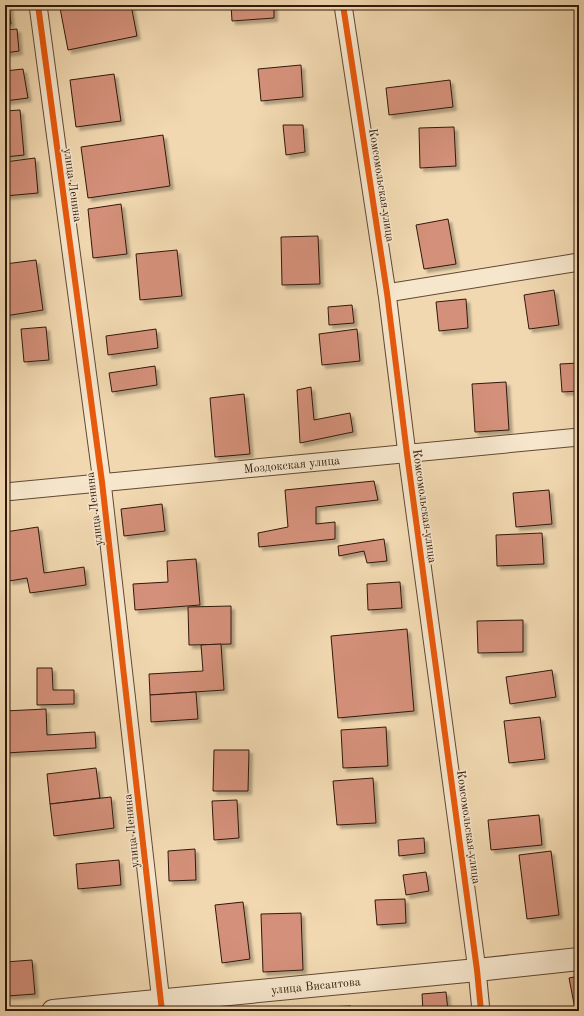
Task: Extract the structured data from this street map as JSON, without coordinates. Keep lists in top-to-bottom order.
{
  "streets": {
    "street": [
      "улица Ленина",
      "Комсомольская улица",
      "Моздокская улица",
      "улица Висаитова"
    ]
  },
  "crossings": [
    ["улица Ленина", "Моздокская улица"],
    ["улица Ленина", "улица Висаитова"],
    ["Комсомольская улица", "Моздокская улица"],
    ["Комсомольская улица", "улица Висаитова"]
  ]
}
